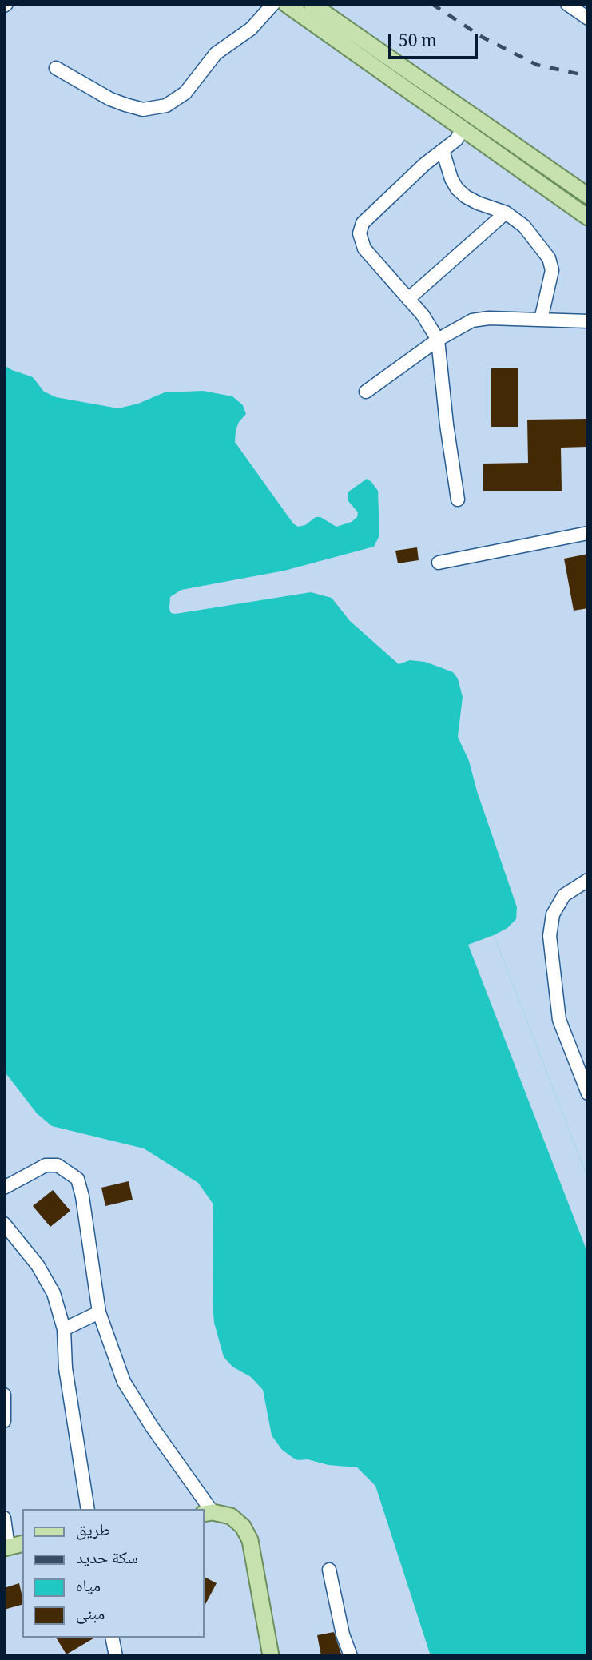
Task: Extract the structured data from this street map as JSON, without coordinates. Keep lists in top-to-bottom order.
{
  "legend": [
    "طريق",
    "سكة حديد",
    "مياه",
    "مبنى"
  ],
  "scale_bar": "50 m"
}
